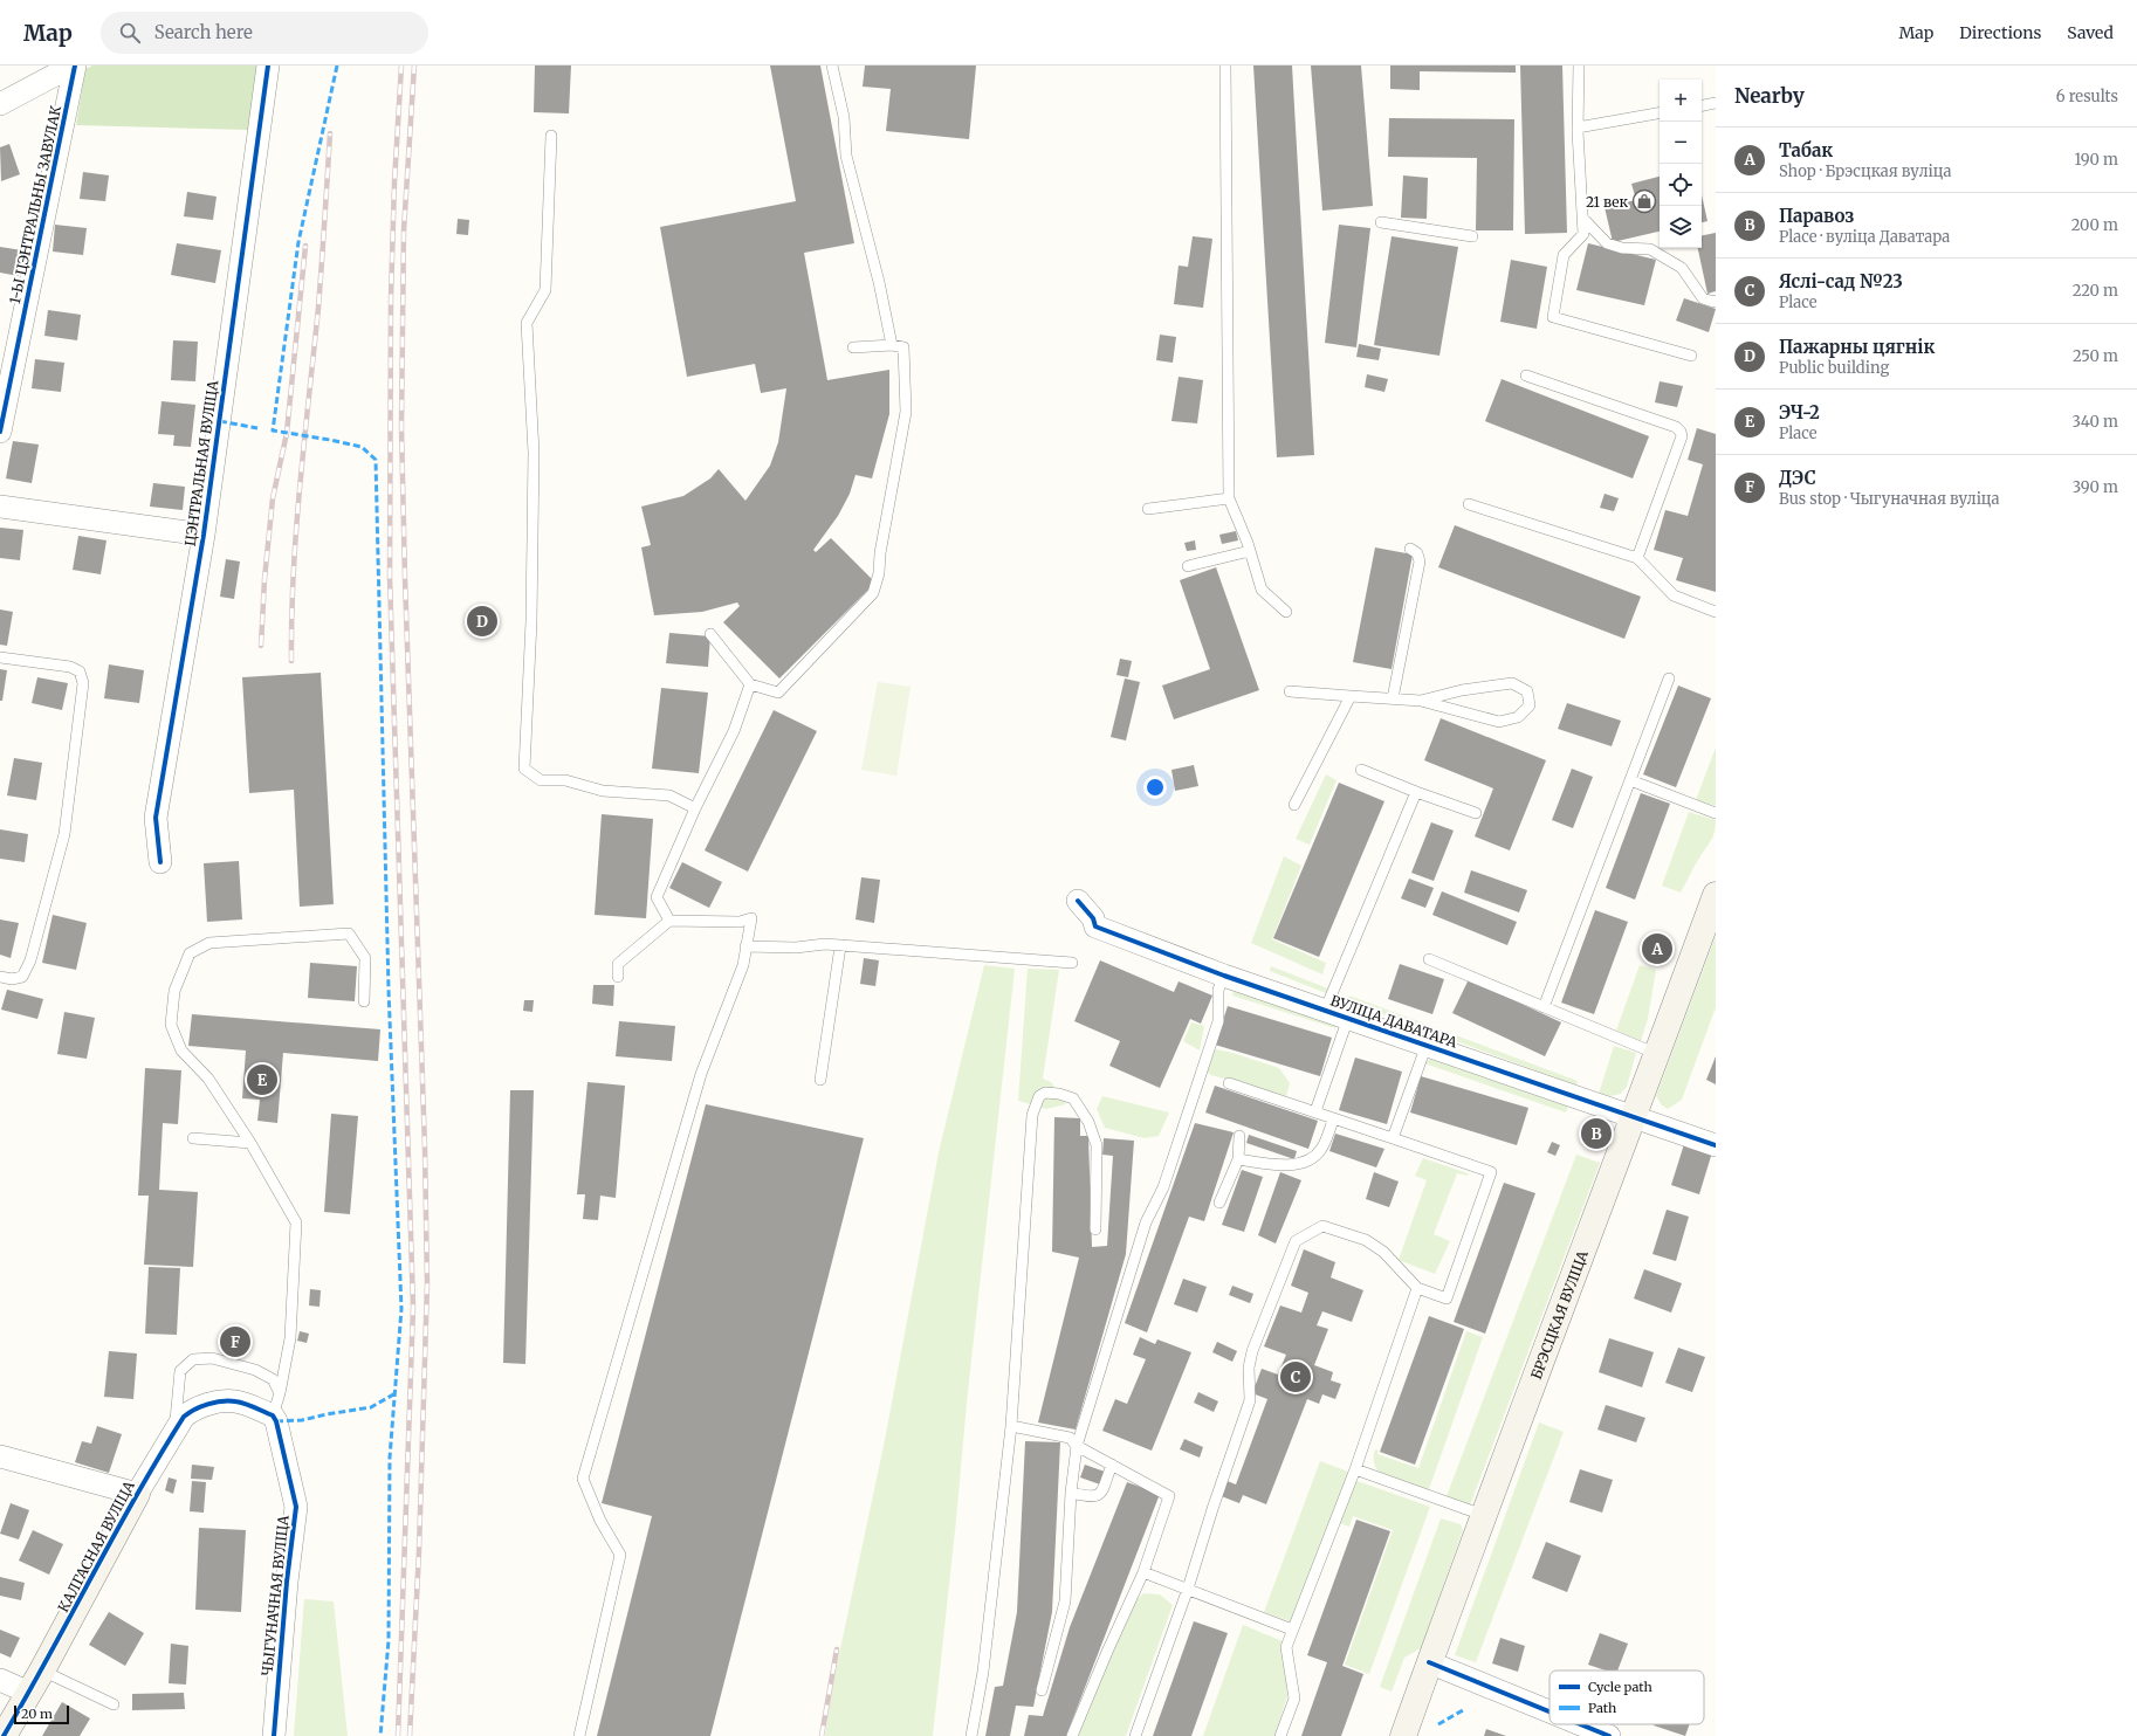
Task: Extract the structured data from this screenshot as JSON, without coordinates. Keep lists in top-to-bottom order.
{
  "streets": {
    "main road": ["БРЭСЦКАЯ ВУЛІЦА", "КАЛГАСНАЯ ВУЛІЦА"],
    "street": [
      "1-Ы ЦЭНТРАЛЬНЫ ЗАВУЛАК",
      "ЦЭНТРАЛЬНАЯ ВУЛІЦА",
      "ВУЛІЦА ДАВАТАРА",
      "ЧЫГУНАЧНАЯ ВУЛІЦА"
    ]
  },
  "crossings": [
    ["ВУЛІЦА ДАВАТАРА", "БРЭСЦКАЯ ВУЛІЦА"],
    ["КАЛГАСНАЯ ВУЛІЦА", "ЧЫГУНАЧНАЯ ВУЛІЦА"]
  ],
  "places": {
    "shop": ["21 век"]
  },
  "legend": ["Cycle path", "Path"],
  "scale_bar": "20 m",
  "page": {
    "header": "Map",
    "search": "Search here",
    "nav": ["Map", "Directions", "Saved"],
    "heading": ["Nearby", "6 results"],
    "map_buttons": ["+", "−"],
    "list": [
      {
        "mark": "A",
        "name": "Табак",
        "note": "Shop · Брэсцкая вуліца",
        "value": "190 m"
      },
      {
        "mark": "B",
        "name": "Паравоз",
        "note": "Place · вуліца Даватара",
        "value": "200 m"
      },
      {
        "mark": "C",
        "name": "Яслі-сад №23",
        "note": "Place",
        "value": "220 m"
      },
      {
        "mark": "D",
        "name": "Пажарны цягнік",
        "note": "Public building",
        "value": "250 m"
      },
      {
        "mark": "E",
        "name": "ЭЧ-2",
        "note": "Place",
        "value": "340 m"
      },
      {
        "mark": "F",
        "name": "ДЭС",
        "note": "Bus stop · Чыгуначная вуліца",
        "value": "390 m"
      }
    ],
    "pins": [
      "D",
      "A",
      "E",
      "B",
      "F",
      "C"
    ],
    "scale": "20 m"
  }
}
